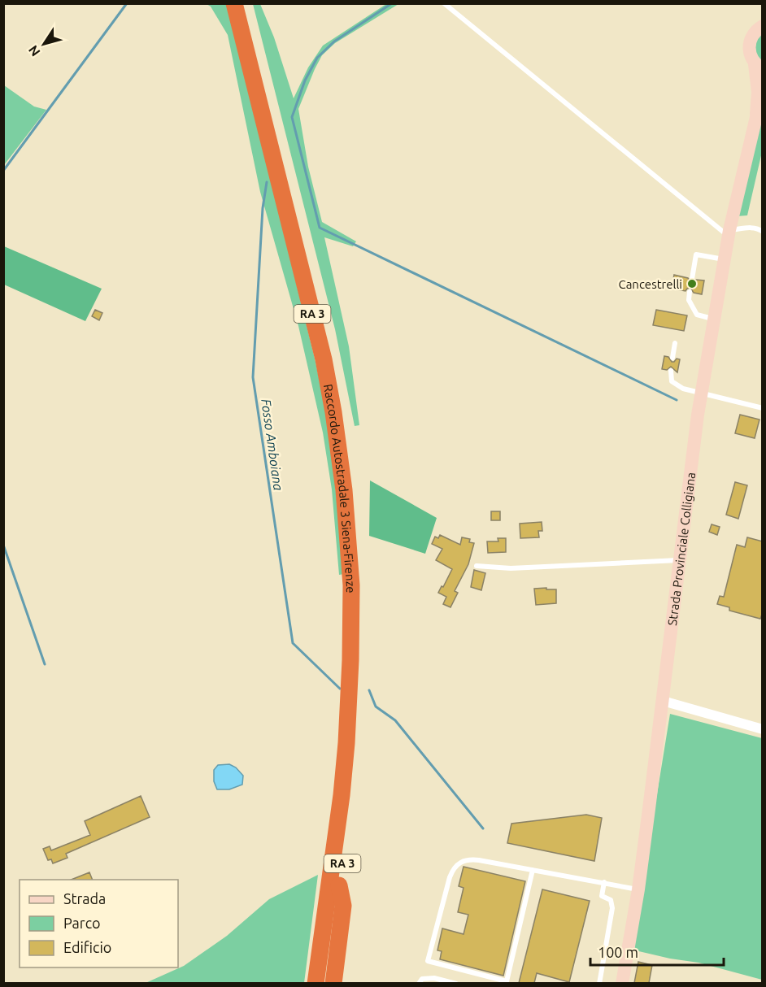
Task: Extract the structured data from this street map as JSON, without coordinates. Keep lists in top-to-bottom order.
{
  "streets": {
    "highway": ["RA 3", "Raccordo Autostradale 3 Siena-Firenze"],
    "main road": ["Strada Provinciale Colligiana"]
  },
  "water": ["Fosso Amboiana"],
  "places": ["Cancestrelli"],
  "legend": ["Strada", "Parco", "Edificio"],
  "scale_bar": "100 m",
  "north": "bottom left"
}
